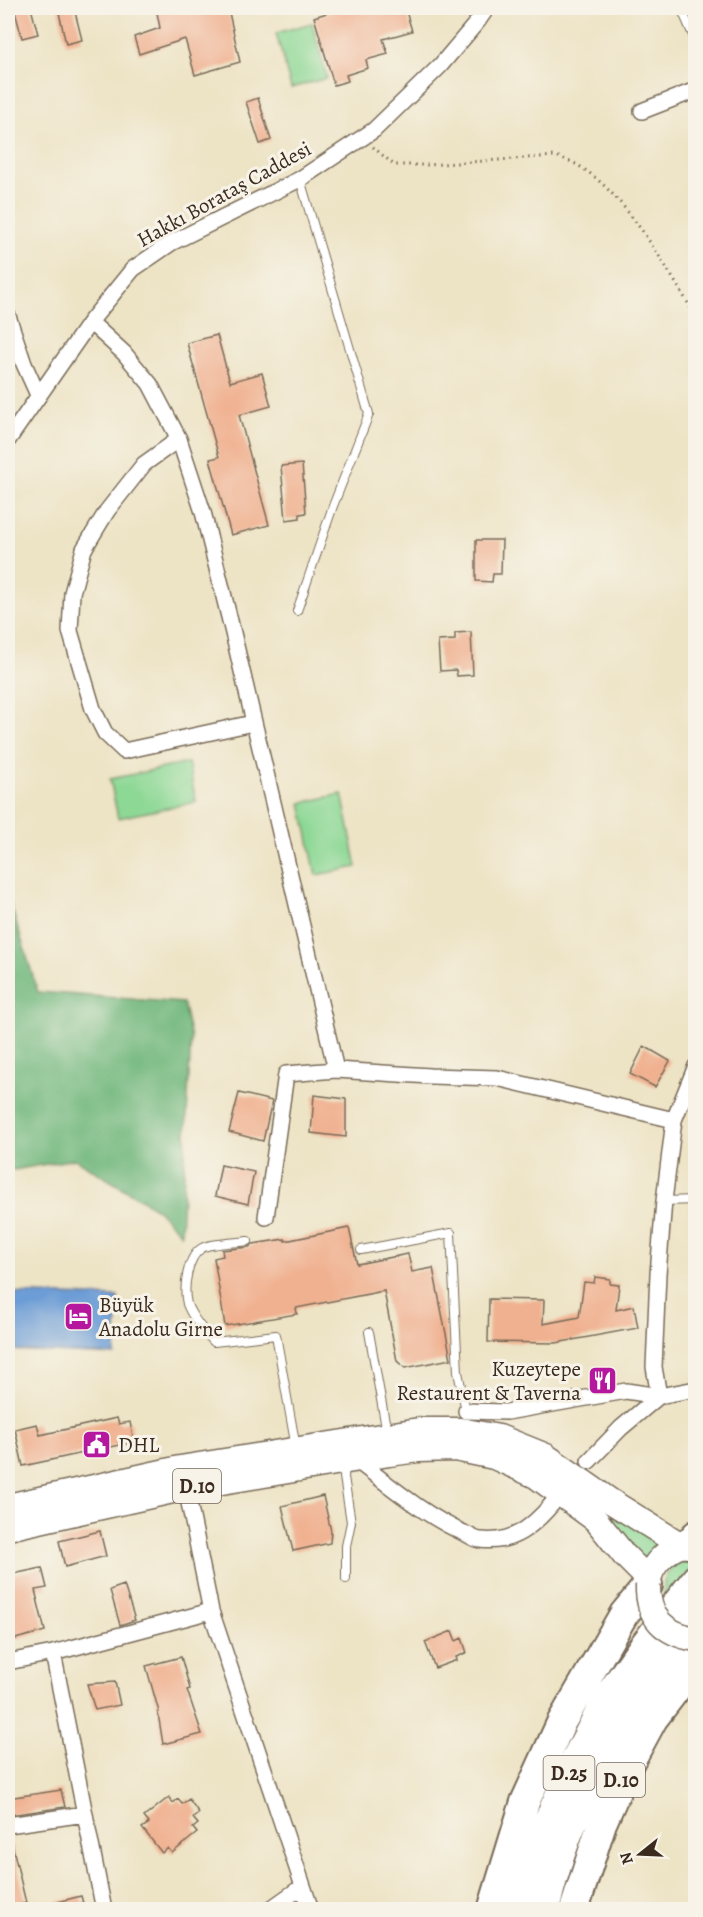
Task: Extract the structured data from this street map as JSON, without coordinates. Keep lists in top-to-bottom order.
{
  "streets": {
    "highway": ["D.10", "D.25"],
    "street": ["Hakkı Borataş Caddesi"]
  },
  "places": {
    "hotel": ["Büyük Anadolu Girne"],
    "restaurant": ["Kuzeytepe Restaurent & Taverna"],
    "public building": ["DHL"]
  },
  "north": "left"
}
